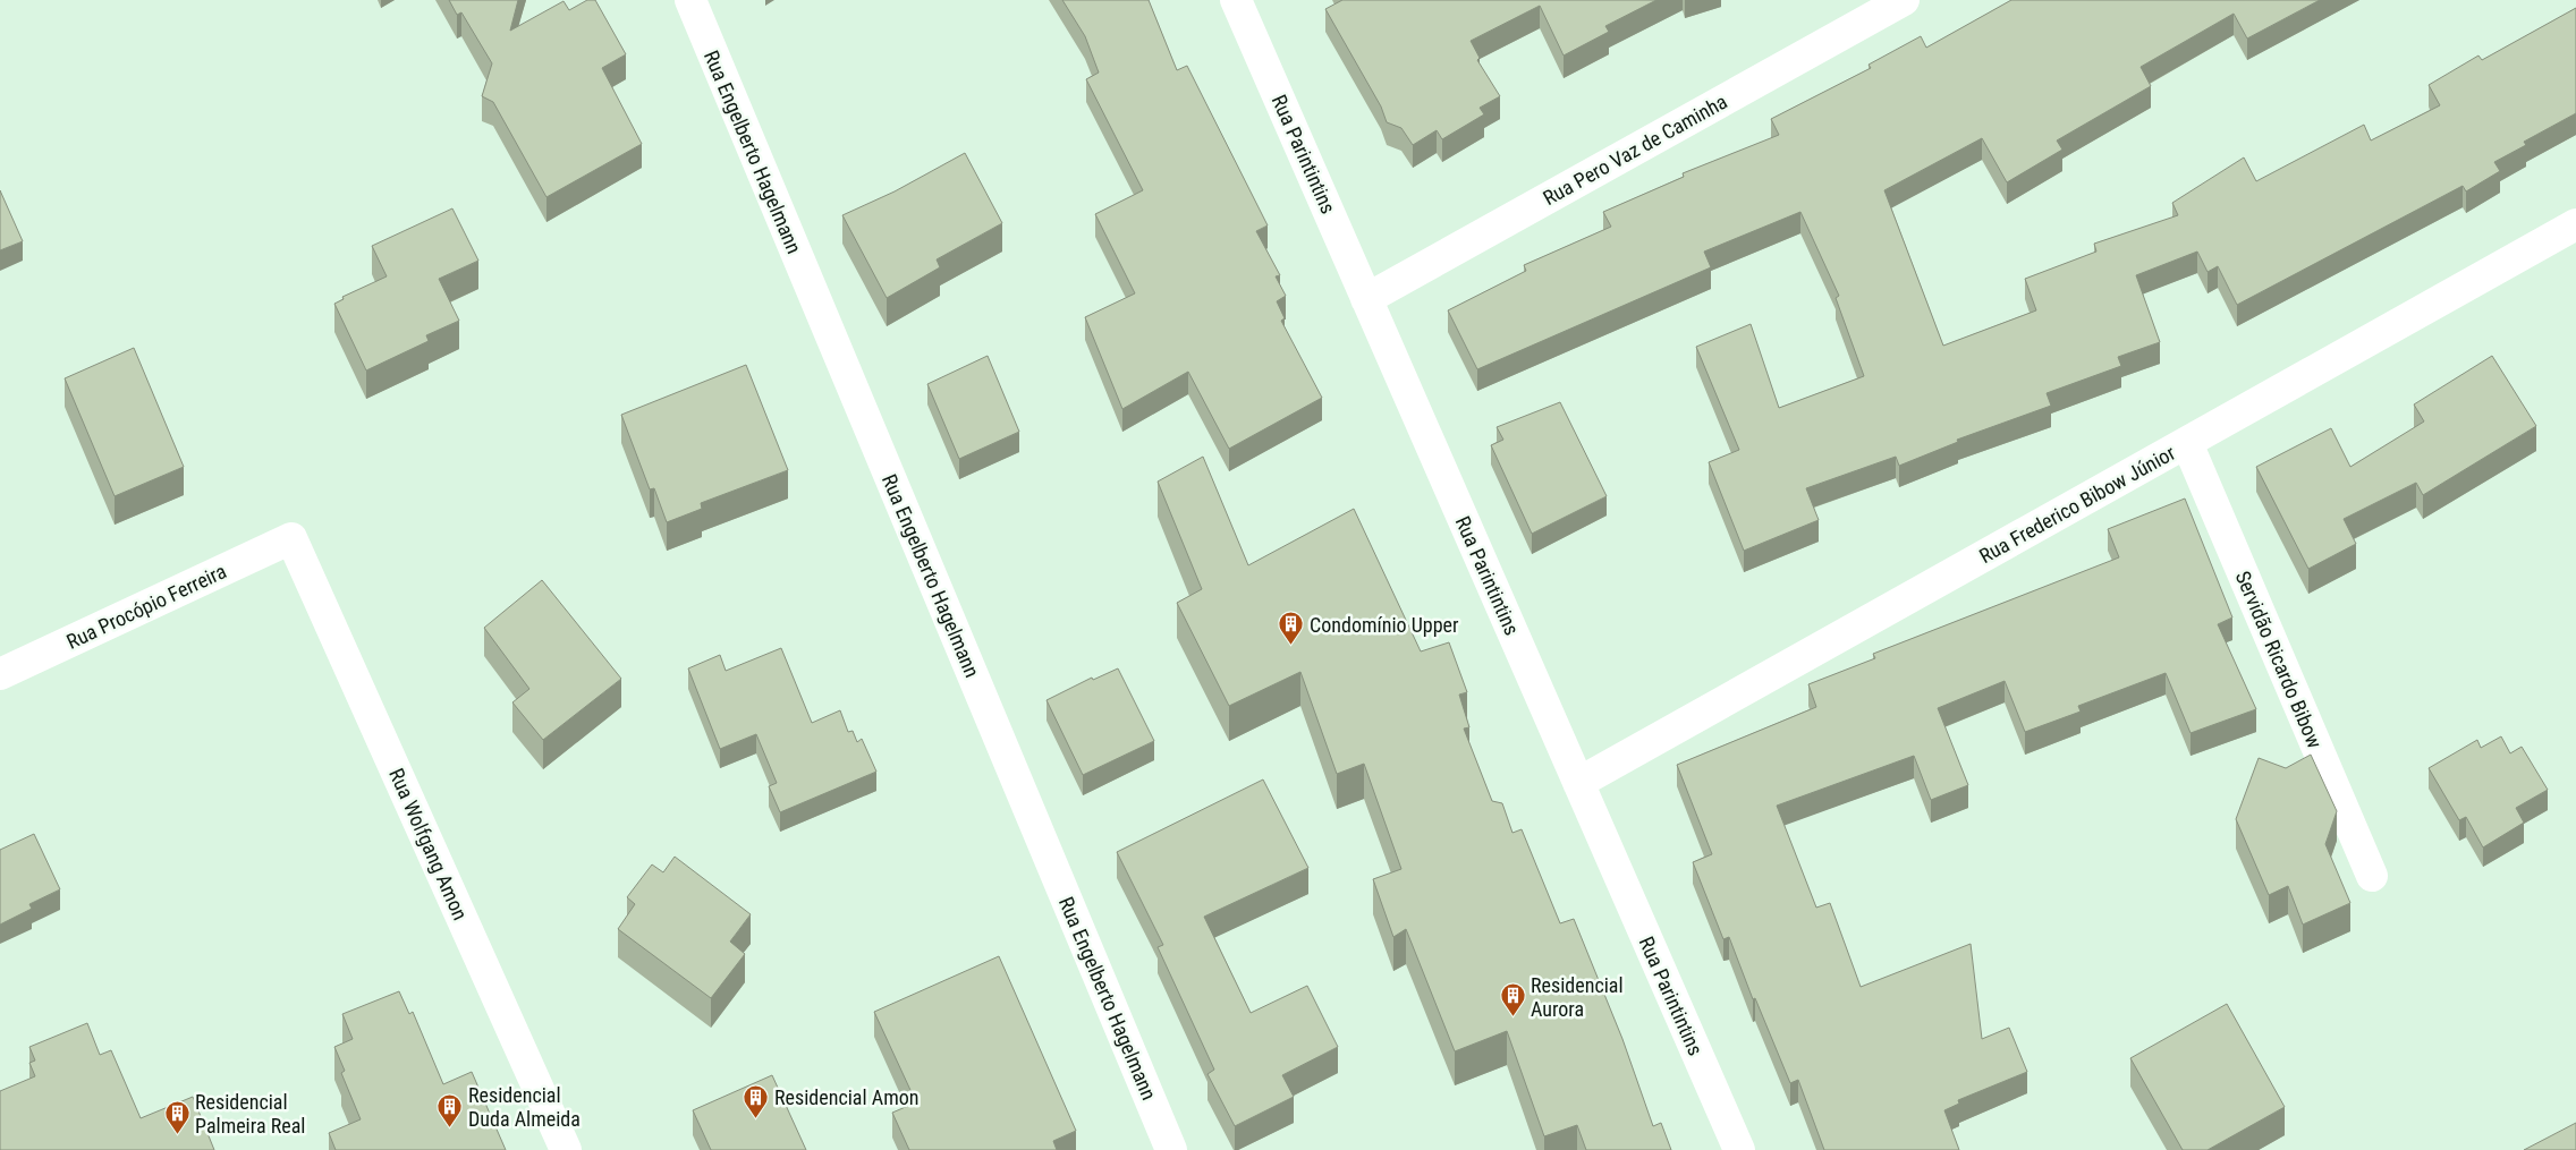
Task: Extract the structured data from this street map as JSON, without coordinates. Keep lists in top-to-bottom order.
{
  "streets": {
    "street": [
      "Rua Pero Vaz de Caminha",
      "Rua Engelberto Hagelmann",
      "Rua Parintintins",
      "Rua Frederico Bibow Júnior",
      "Rua Procópio Ferreira",
      "Servidão Ricardo Bibow",
      "Rua Wolfgang Amon"
    ]
  },
  "crossings": [
    ["Rua Pero Vaz de Caminha", "Rua Parintintins"],
    ["Rua Parintintins", "Rua Frederico Bibow Júnior"],
    ["Rua Frederico Bibow Júnior", "Servidão Ricardo Bibow"],
    ["Rua Procópio Ferreira", "Rua Wolfgang Amon"]
  ],
  "places": {
    "building": [
      "Condomínio Upper",
      "Residencial Aurora",
      "Residencial Amon",
      "Residencial Duda Almeida",
      "Residencial Palmeira Real"
    ]
  }
}
